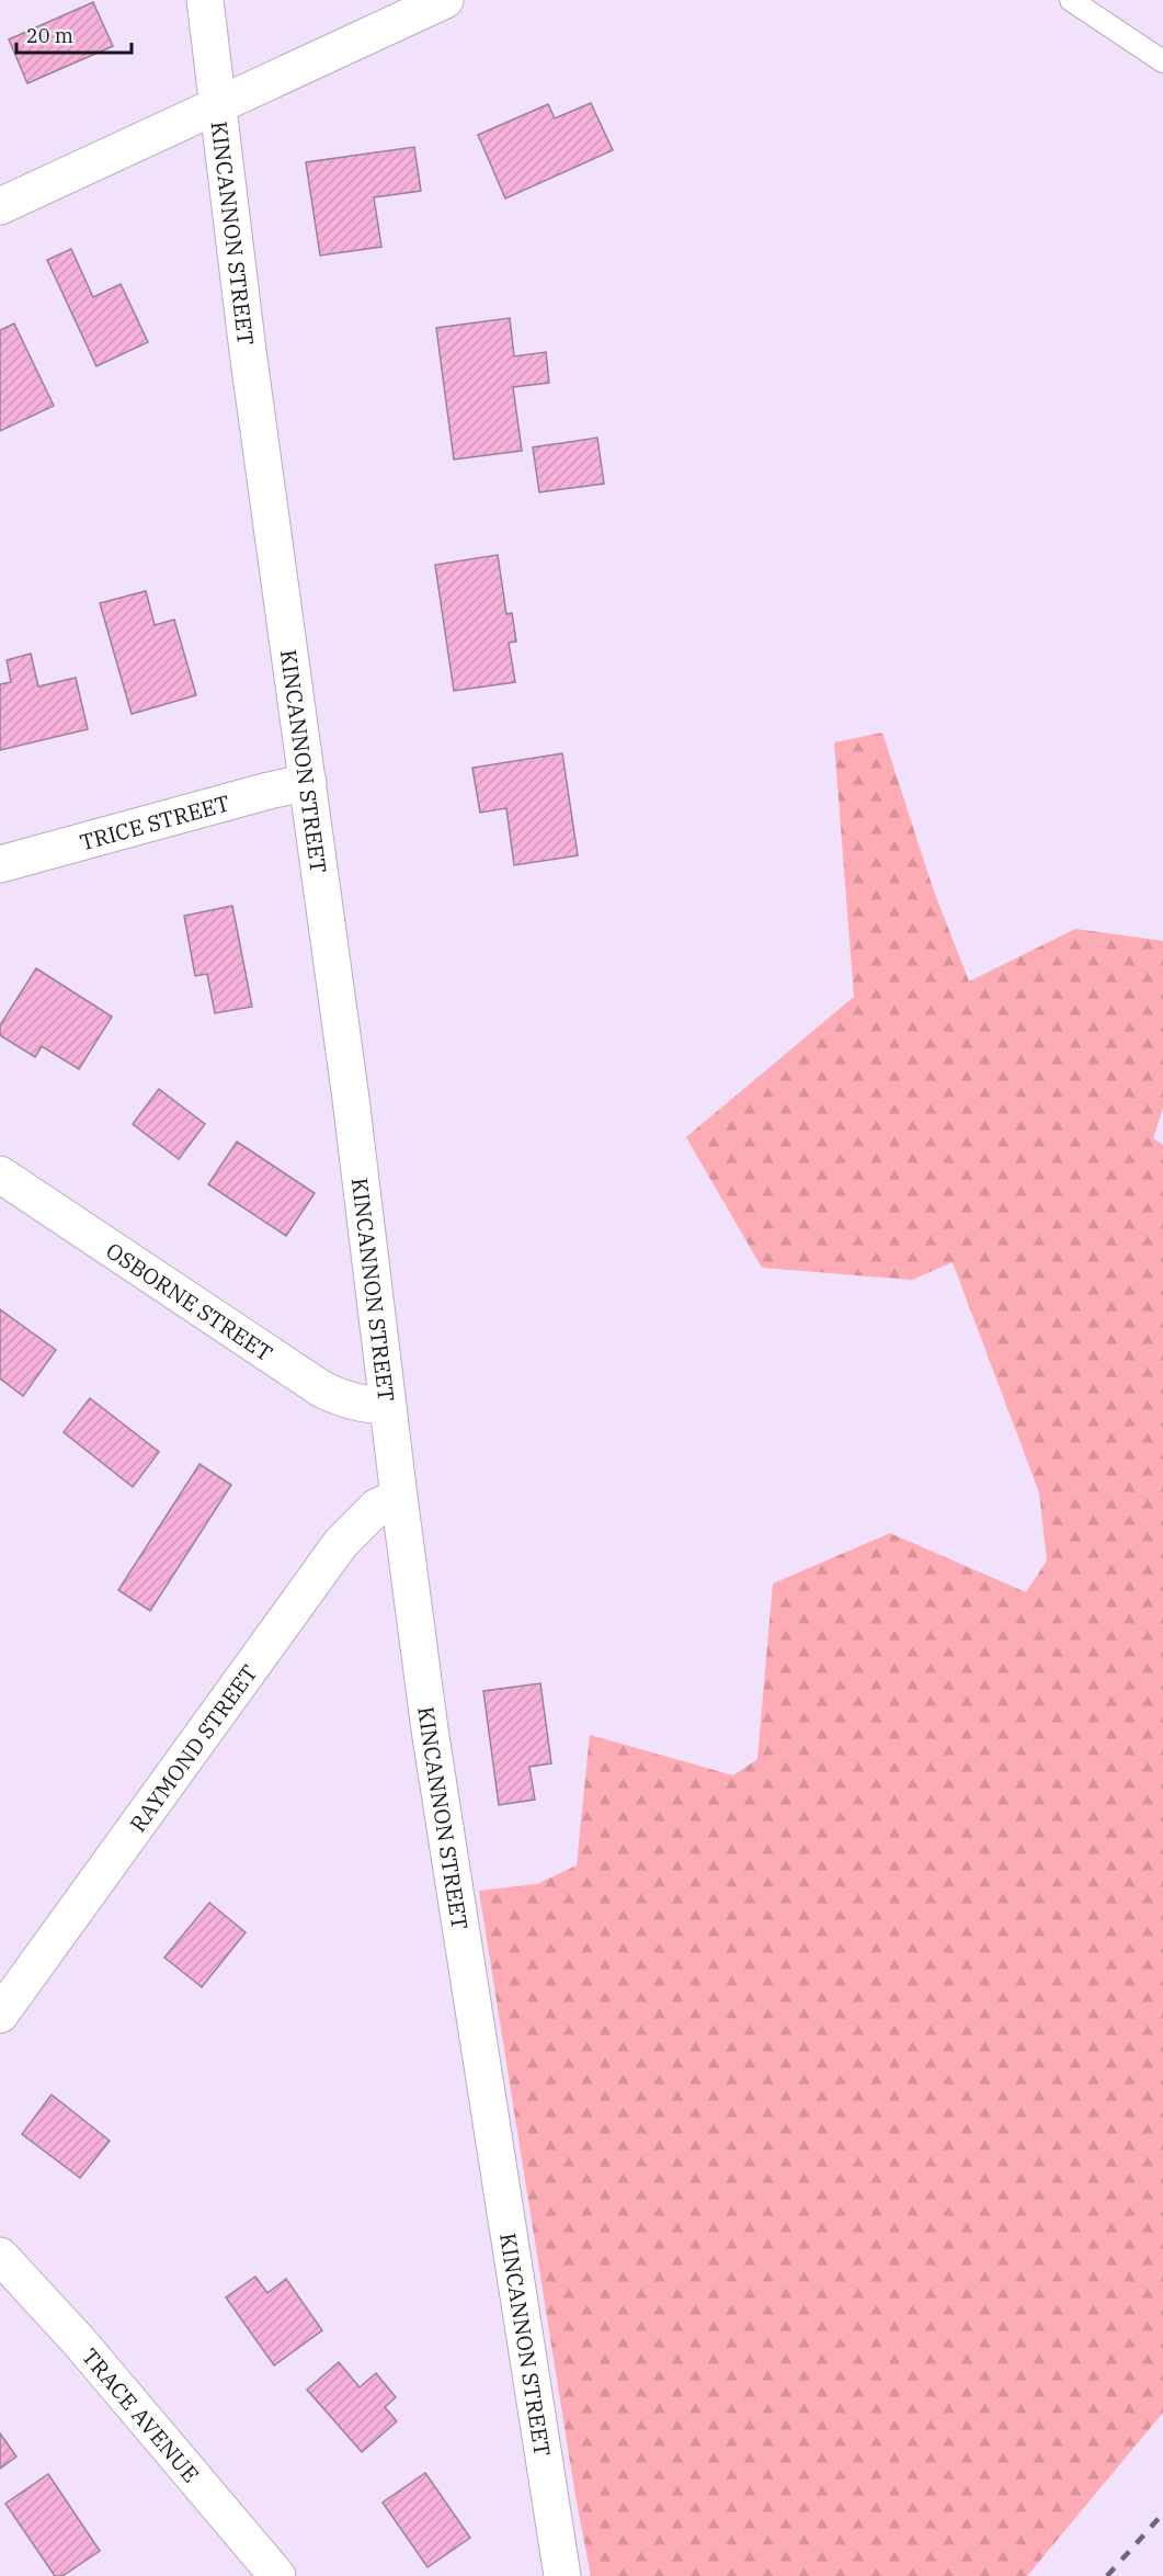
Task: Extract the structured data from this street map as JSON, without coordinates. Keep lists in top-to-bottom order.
{
  "streets": {
    "street": [
      "KINCANNON STREET",
      "TRICE STREET",
      "OSBORNE STREET",
      "RAYMOND STREET",
      "TRACE AVENUE"
    ]
  },
  "crossings": [
    ["KINCANNON STREET", "TRICE STREET"],
    ["KINCANNON STREET", "OSBORNE STREET"],
    ["KINCANNON STREET", "RAYMOND STREET"]
  ],
  "scale_bar": "20 m"
}
